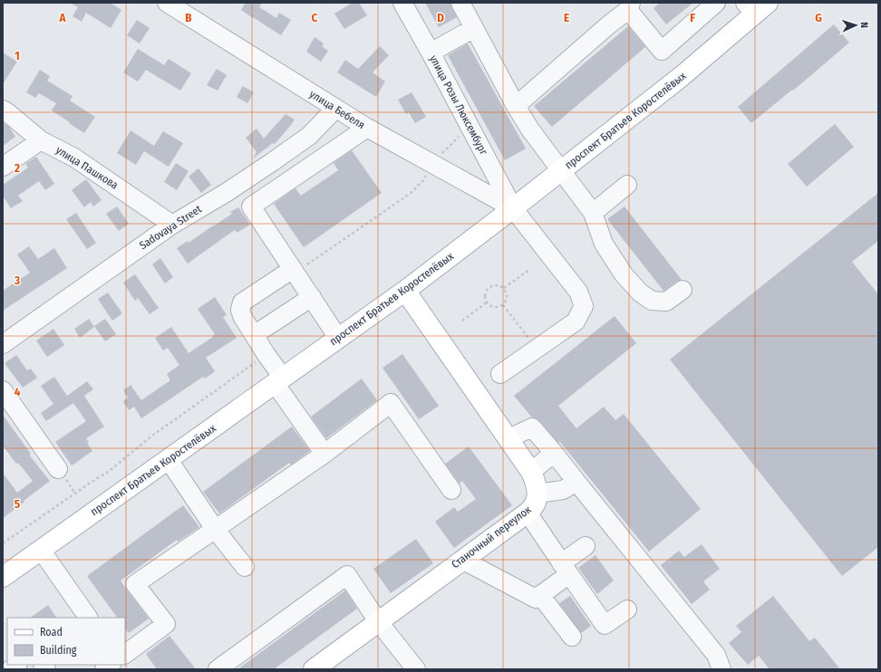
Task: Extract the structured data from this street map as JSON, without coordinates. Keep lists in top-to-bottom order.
{
  "streets": {
    "main road": ["проспект Братьев Коростелёвых", "Станочный переулок"],
    "street": [
      "улица Розы Люксембург",
      "улица Бебеля",
      "улица Пашкова",
      "Sadovaya Street"
    ]
  },
  "crossings": [
    ["улица Розы Люксембург", "улица Бебеля"],
    ["улица Розы Люксембург", "проспект Братьев Коростелёвых"],
    ["улица Бебеля", "проспект Братьев Коростелёвых"],
    ["улица Бебеля", "Sadovaya Street"],
    ["проспект Братьев Коростелёвых", "Станочный переулок"],
    ["улица Пашкова", "Sadovaya Street"]
  ],
  "legend": ["Road", "Building"],
  "north": "right",
  "grid": {
    "columns": [
      "A",
      "B",
      "C",
      "D",
      "E",
      "F",
      "G"
    ],
    "rows": [
      "1",
      "2",
      "3",
      "4",
      "5"
    ]
  }
}
